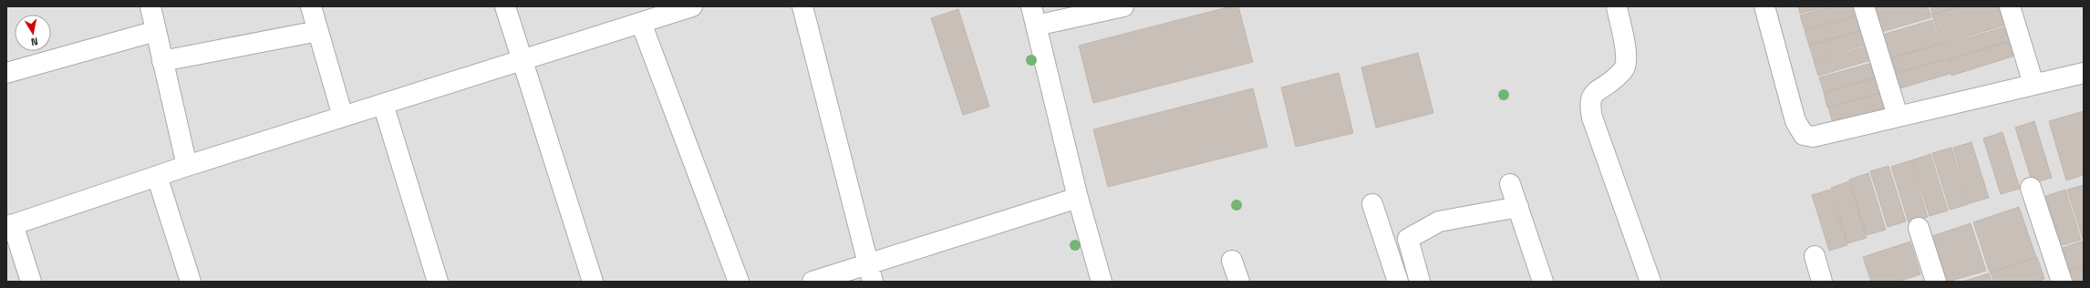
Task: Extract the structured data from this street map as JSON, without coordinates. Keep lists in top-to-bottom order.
{
  "north": "bottom"
}
